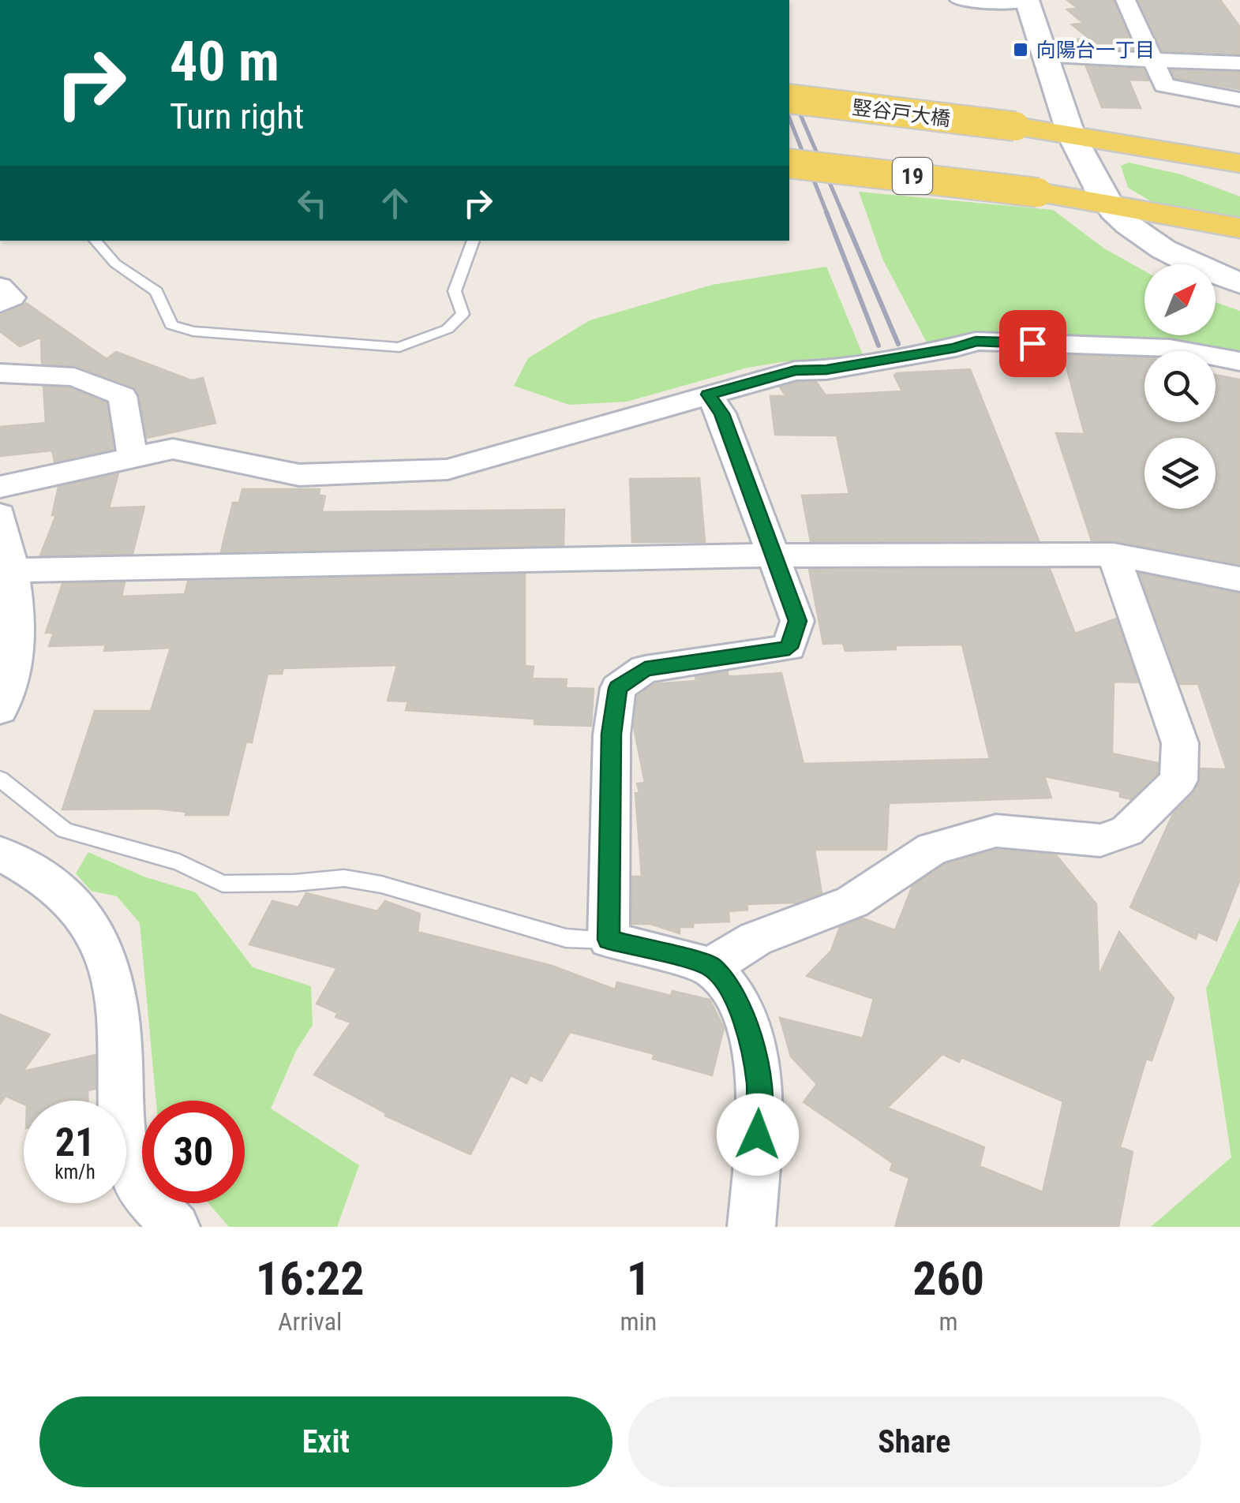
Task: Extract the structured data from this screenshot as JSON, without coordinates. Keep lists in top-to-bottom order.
{
  "streets": {
    "main road": ["竪谷戸大橋", "19"]
  },
  "places": {
    "transit": ["向陽台一丁目"]
  },
  "north": "top right",
  "page": {
    "turn": ["40 m", "Turn right"],
    "speed": "21 km/h",
    "limit": "30",
    "eta": [
      "16:22",
      "Arrival",
      "1",
      "min",
      "260",
      "m"
    ],
    "buttons": ["Exit", "Share"]
  }
}
